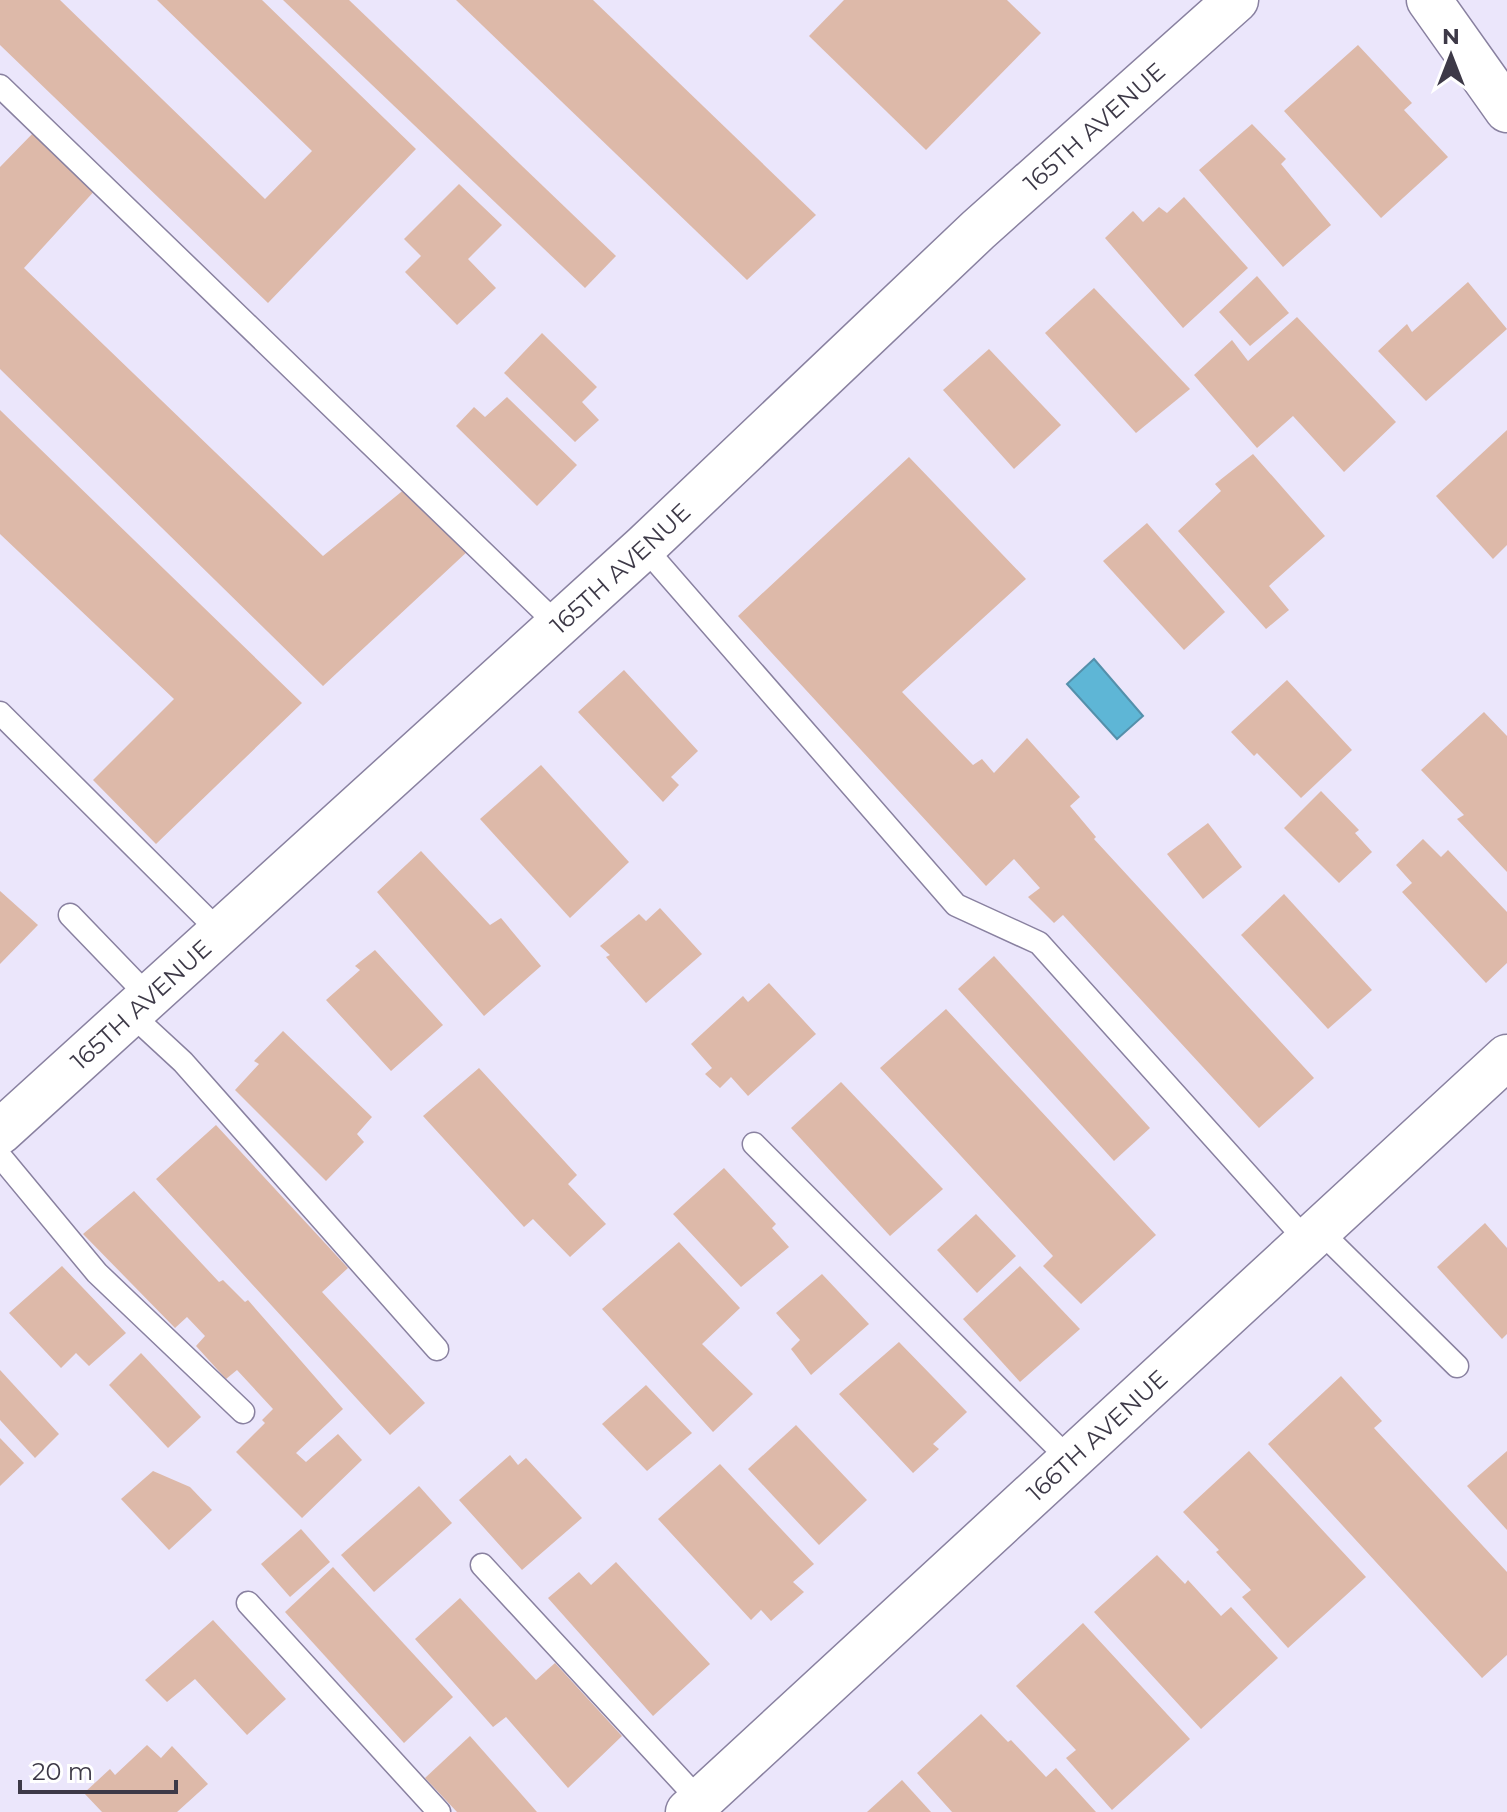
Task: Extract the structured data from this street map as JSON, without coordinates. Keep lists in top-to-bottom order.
{
  "streets": {
    "street": ["165TH AVENUE", "166TH AVENUE"]
  },
  "scale_bar": "20 m",
  "north": "top"
}
